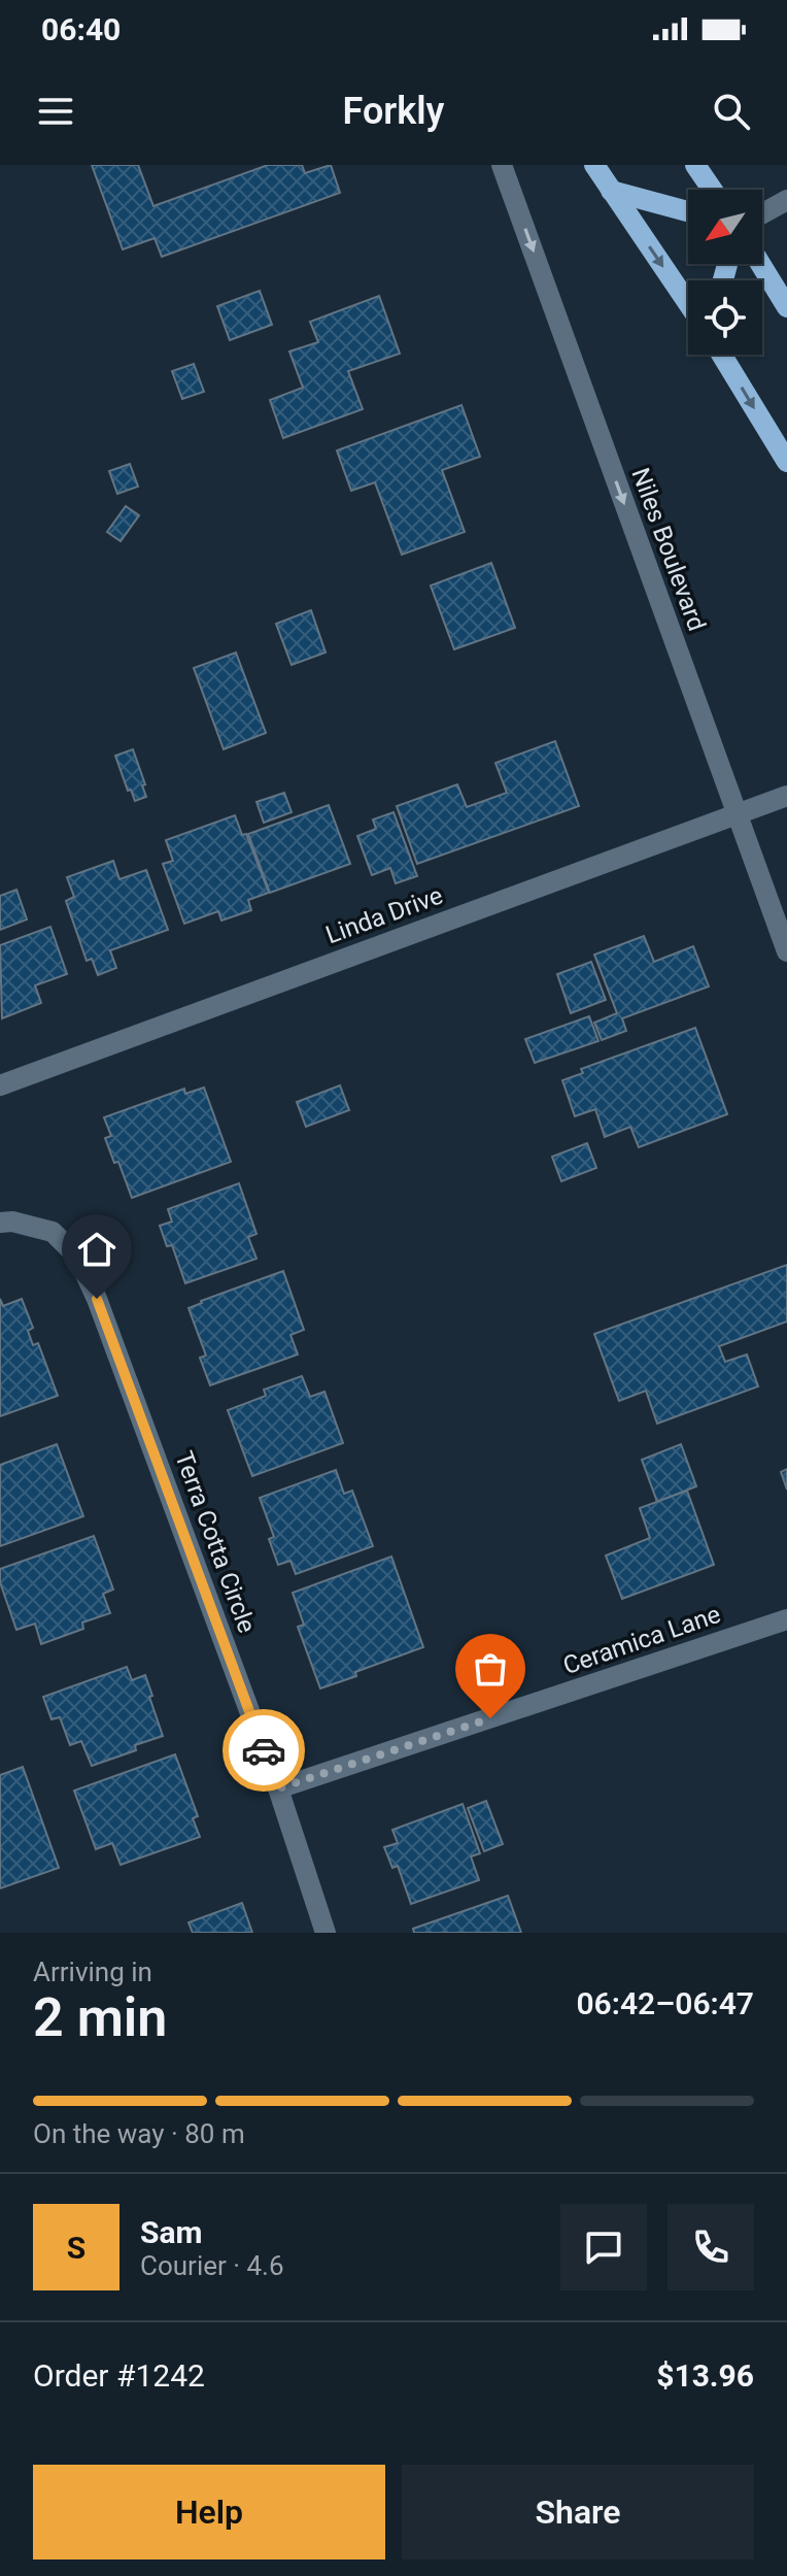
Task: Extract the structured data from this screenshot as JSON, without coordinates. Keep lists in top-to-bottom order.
{
  "streets": {
    "street": [
      "Niles Boulevard",
      "Linda Drive",
      "Terra Cotta Circle",
      "Ceramica Lane"
    ]
  },
  "crossings": [
    ["Niles Boulevard", "Linda Drive"],
    ["Terra Cotta Circle", "Ceramica Lane"]
  ],
  "one_way": ["Niles Boulevard"],
  "north": "bottom left",
  "page": {
    "status": "06:40",
    "header": "Forkly",
    "heading": ["2 min", "Arriving in", "06:42–06:47"],
    "panel": [
      "Sam",
      "Courier · 4.6",
      "Order #1242",
      "$13.96"
    ],
    "bar": "On the way · 80 m",
    "round": "S",
    "buttons": ["Help", "Share"]
  }
}
